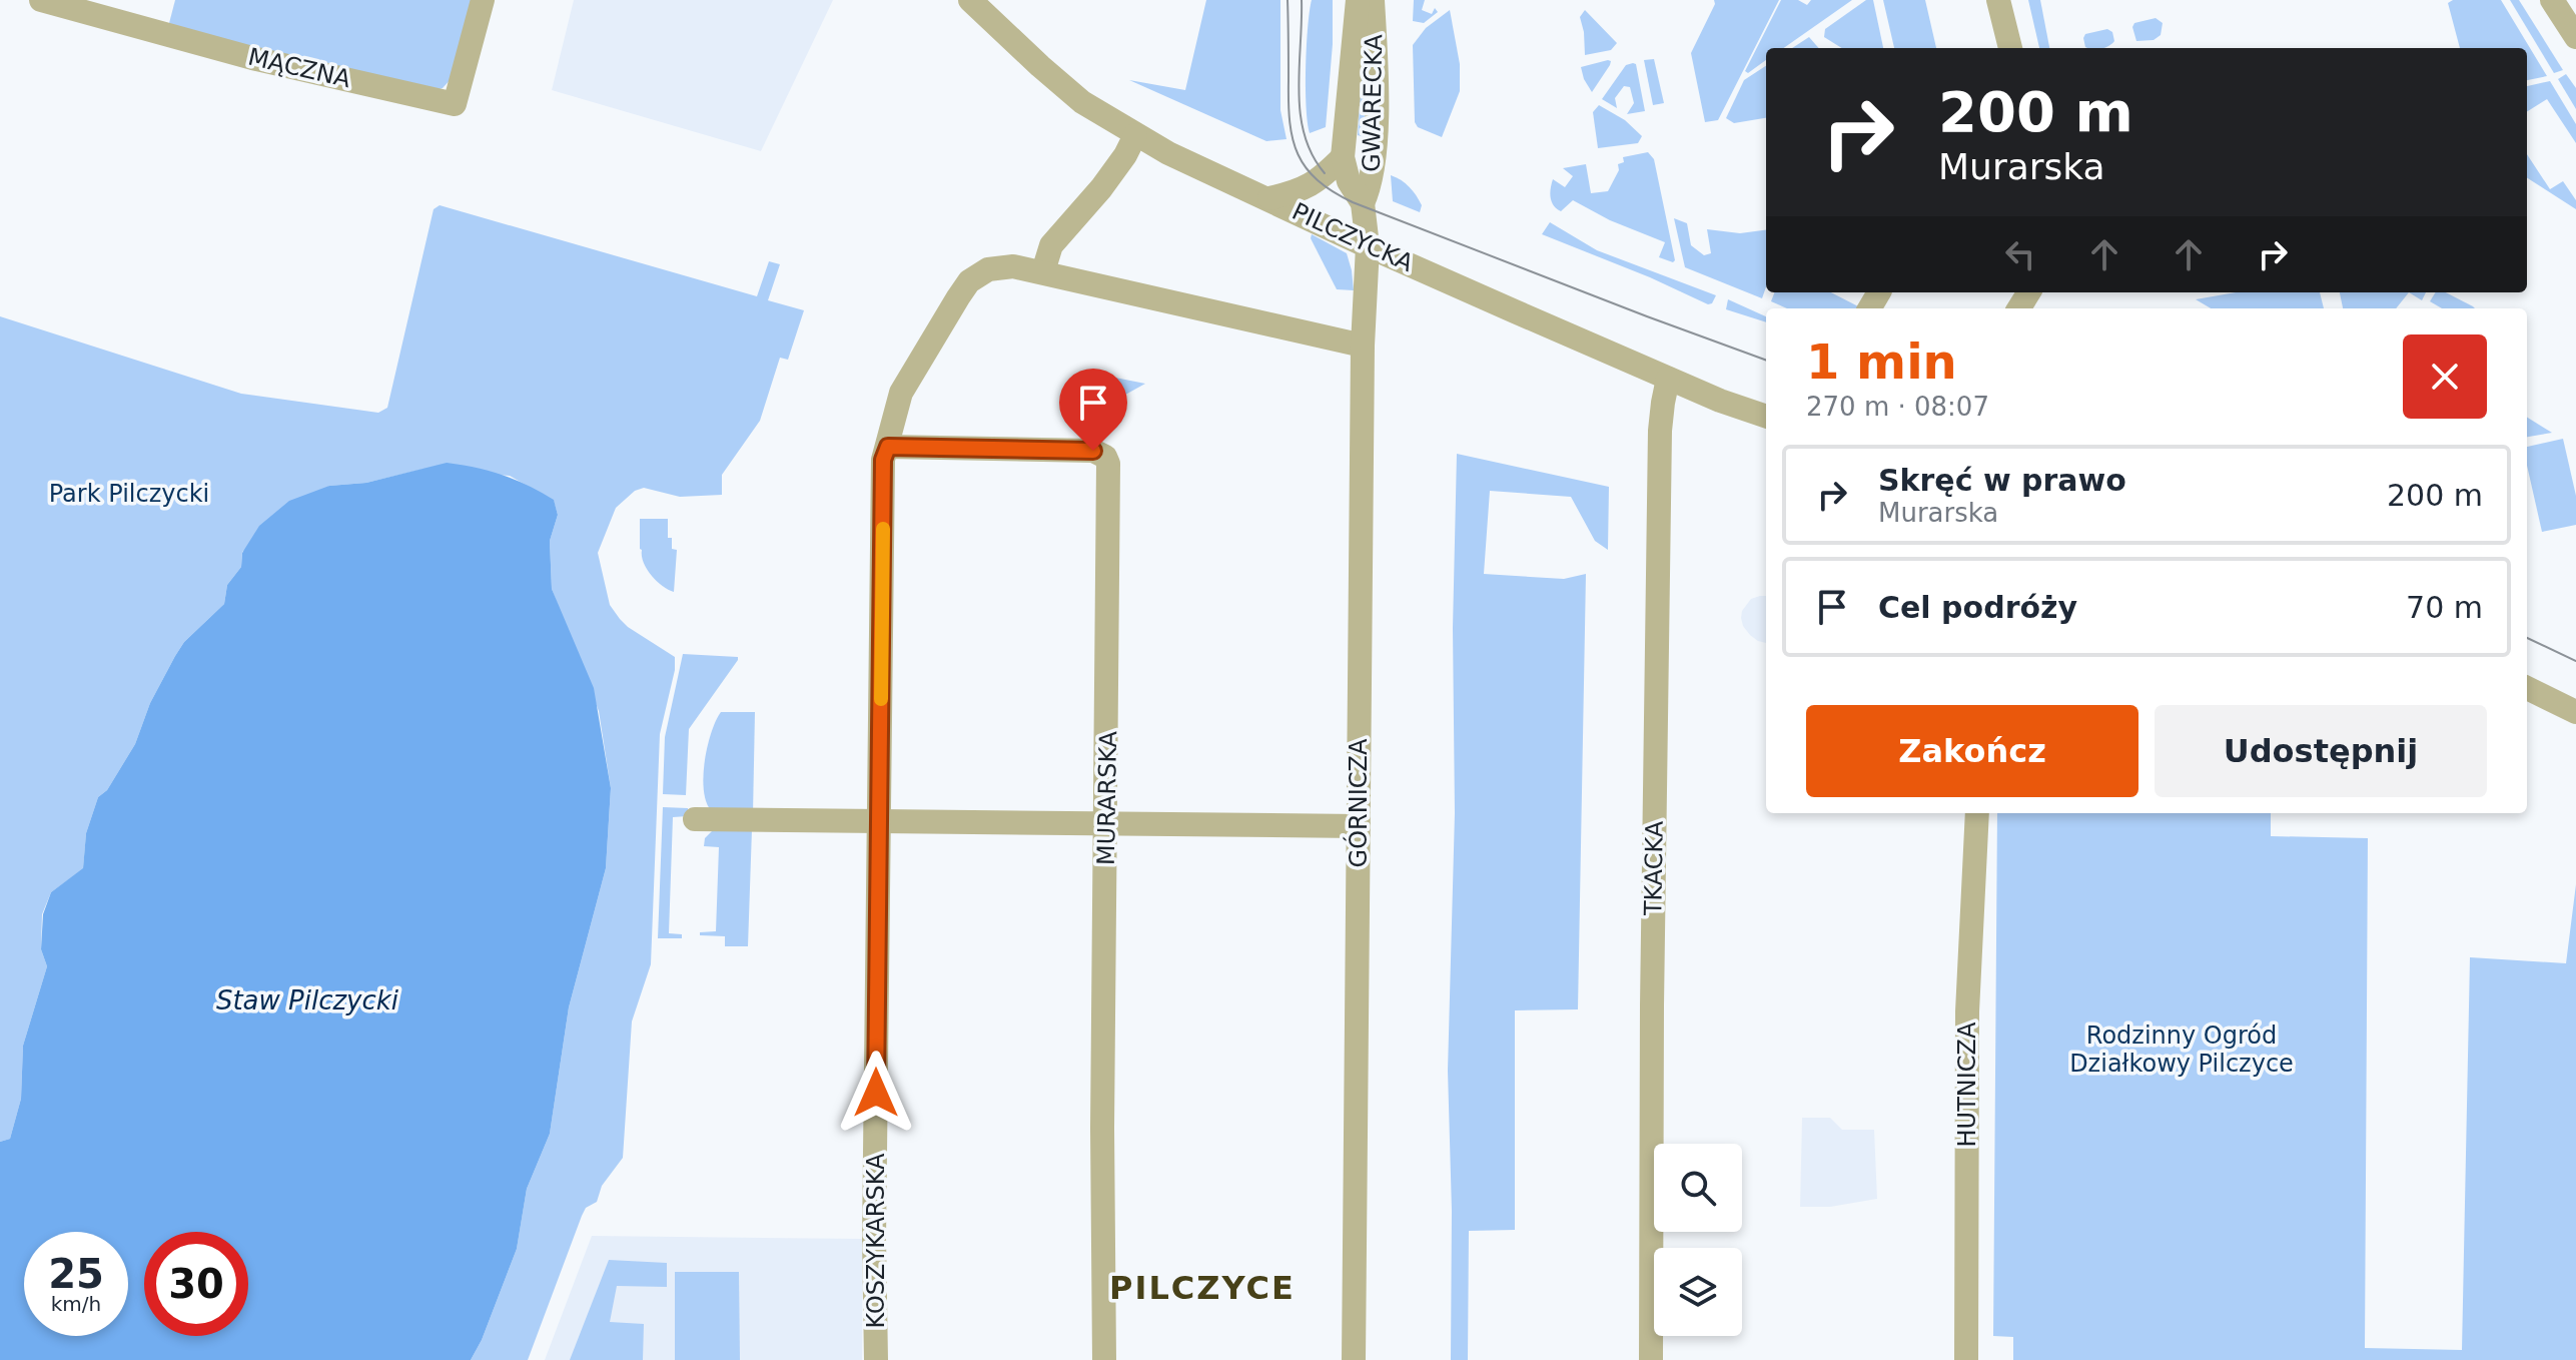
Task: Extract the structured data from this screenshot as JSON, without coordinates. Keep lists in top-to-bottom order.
{
  "streets": {
    "street": [
      "MĄCZNA",
      "GWARECKA",
      "PILCZYCKA",
      "MURARSKA",
      "GÓRNICZA",
      "TKACKA",
      "HUTNICZA",
      "KOSZYKARSKA"
    ]
  },
  "crossings": [
    ["GWARECKA", "PILCZYCKA"],
    ["GWARECKA", "GÓRNICZA"],
    ["PILCZYCKA", "GÓRNICZA"],
    ["PILCZYCKA", "TKACKA"],
    ["MURARSKA", "KOSZYKARSKA"],
    ["GÓRNICZA", "KOSZYKARSKA"]
  ],
  "districts": ["PILCZYCE"],
  "water": ["Staw Pilczycki"],
  "parks": ["Park Pilczycki", "Rodzinny Ogród Działkowy Pilczyce"],
  "page": {
    "turn": ["200 m", "Murarska"],
    "heading": ["1 min", "270 m · 08:07"],
    "list": [
      {
        "name": "Skręć w prawo",
        "note": "Murarska",
        "value": "200 m"
      },
      {
        "name": "Cel podróży",
        "value": "70 m"
      }
    ],
    "buttons": ["Zakończ", "Udostępnij"],
    "speed": "25 km/h",
    "limit": "30"
  }
}
